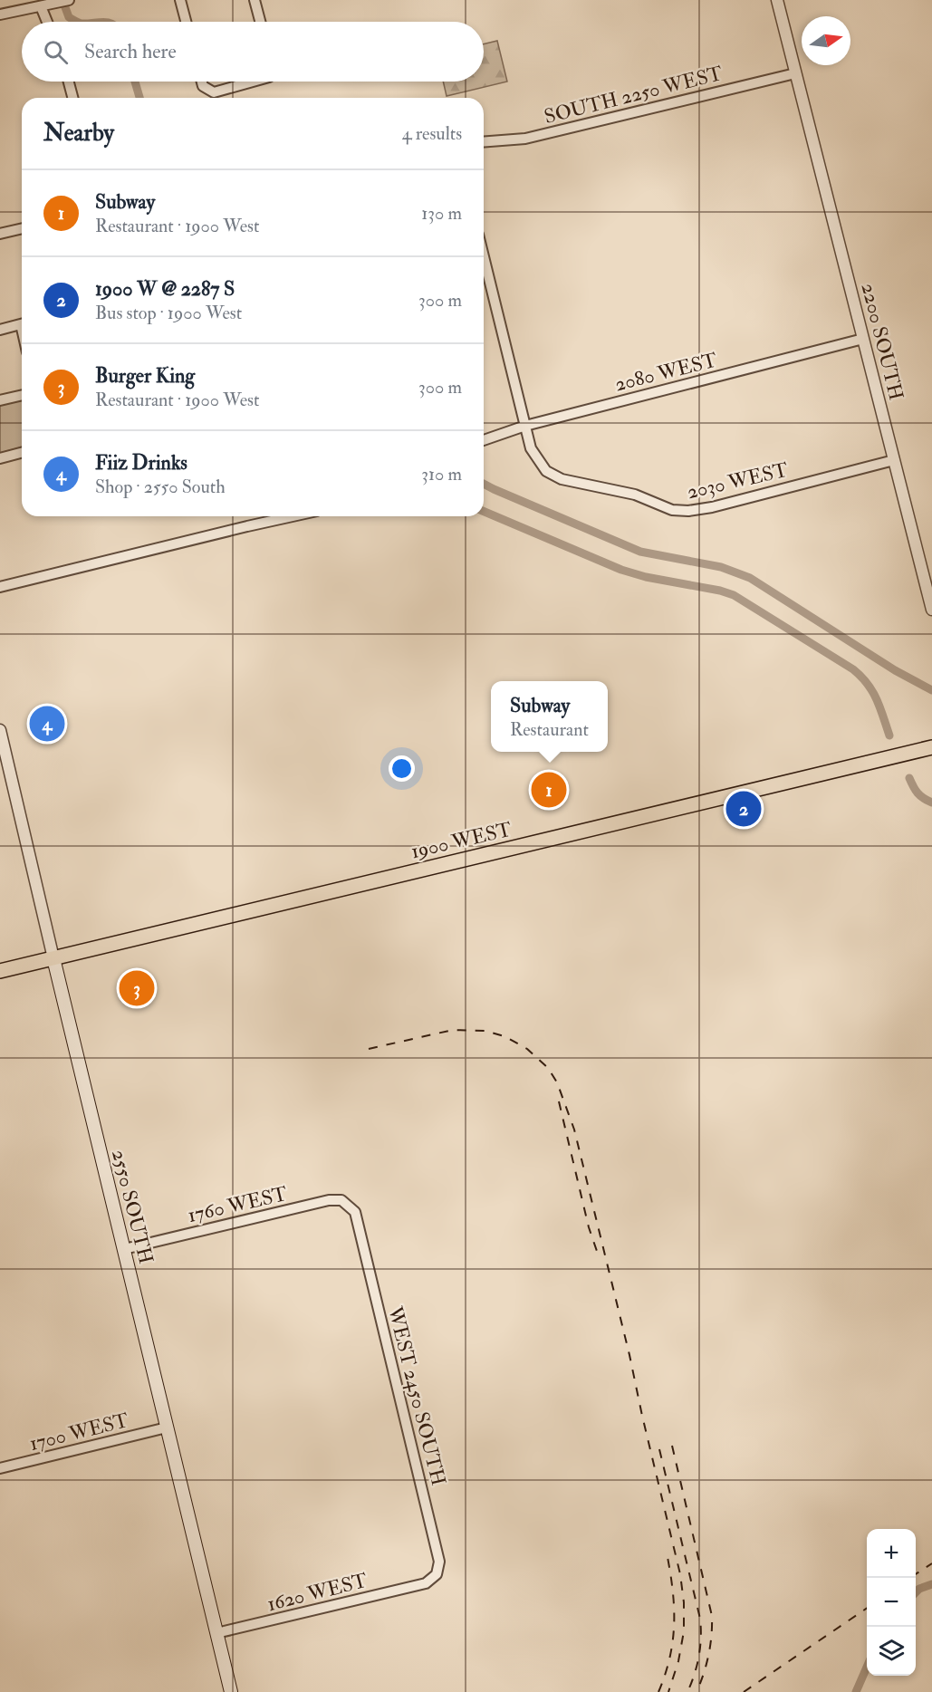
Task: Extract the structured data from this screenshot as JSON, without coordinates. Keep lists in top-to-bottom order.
{
  "streets": {
    "main road": ["1900 WEST", "2550 SOUTH"],
    "street": [
      "SOUTH 2250 WEST",
      "2200 SOUTH",
      "2080 WEST",
      "2030 WEST",
      "1760 WEST",
      "WEST 2450 SOUTH",
      "1700 WEST",
      "1620 WEST"
    ]
  },
  "crossings": [
    ["SOUTH 2250 WEST", "2200 SOUTH"],
    ["2200 SOUTH", "2080 WEST"],
    ["2200 SOUTH", "2030 WEST"],
    ["2080 WEST", "2030 WEST"],
    ["1900 WEST", "2550 SOUTH"],
    ["1760 WEST", "2550 SOUTH"],
    ["1760 WEST", "WEST 2450 SOUTH"],
    ["2550 SOUTH", "1700 WEST"],
    ["2550 SOUTH", "1620 WEST"],
    ["WEST 2450 SOUTH", "1620 WEST"]
  ],
  "north": "right",
  "page": {
    "search": "Search here",
    "heading": ["Nearby", "4 results"],
    "list": [
      {
        "mark": "1",
        "name": "Subway",
        "note": "Restaurant · 1900 West",
        "value": "130 m"
      },
      {
        "mark": "2",
        "name": "1900 W @ 2287 S",
        "note": "Bus stop · 1900 West",
        "value": "300 m"
      },
      {
        "mark": "3",
        "name": "Burger King",
        "note": "Restaurant · 1900 West",
        "value": "300 m"
      },
      {
        "mark": "4",
        "name": "Fiiz Drinks",
        "note": "Shop · 2550 South",
        "value": "310 m"
      }
    ],
    "popup": ["Subway", "Restaurant"],
    "pins": [
      "4",
      "1",
      "2",
      "3"
    ],
    "map_buttons": ["+", "−"]
  }
}
